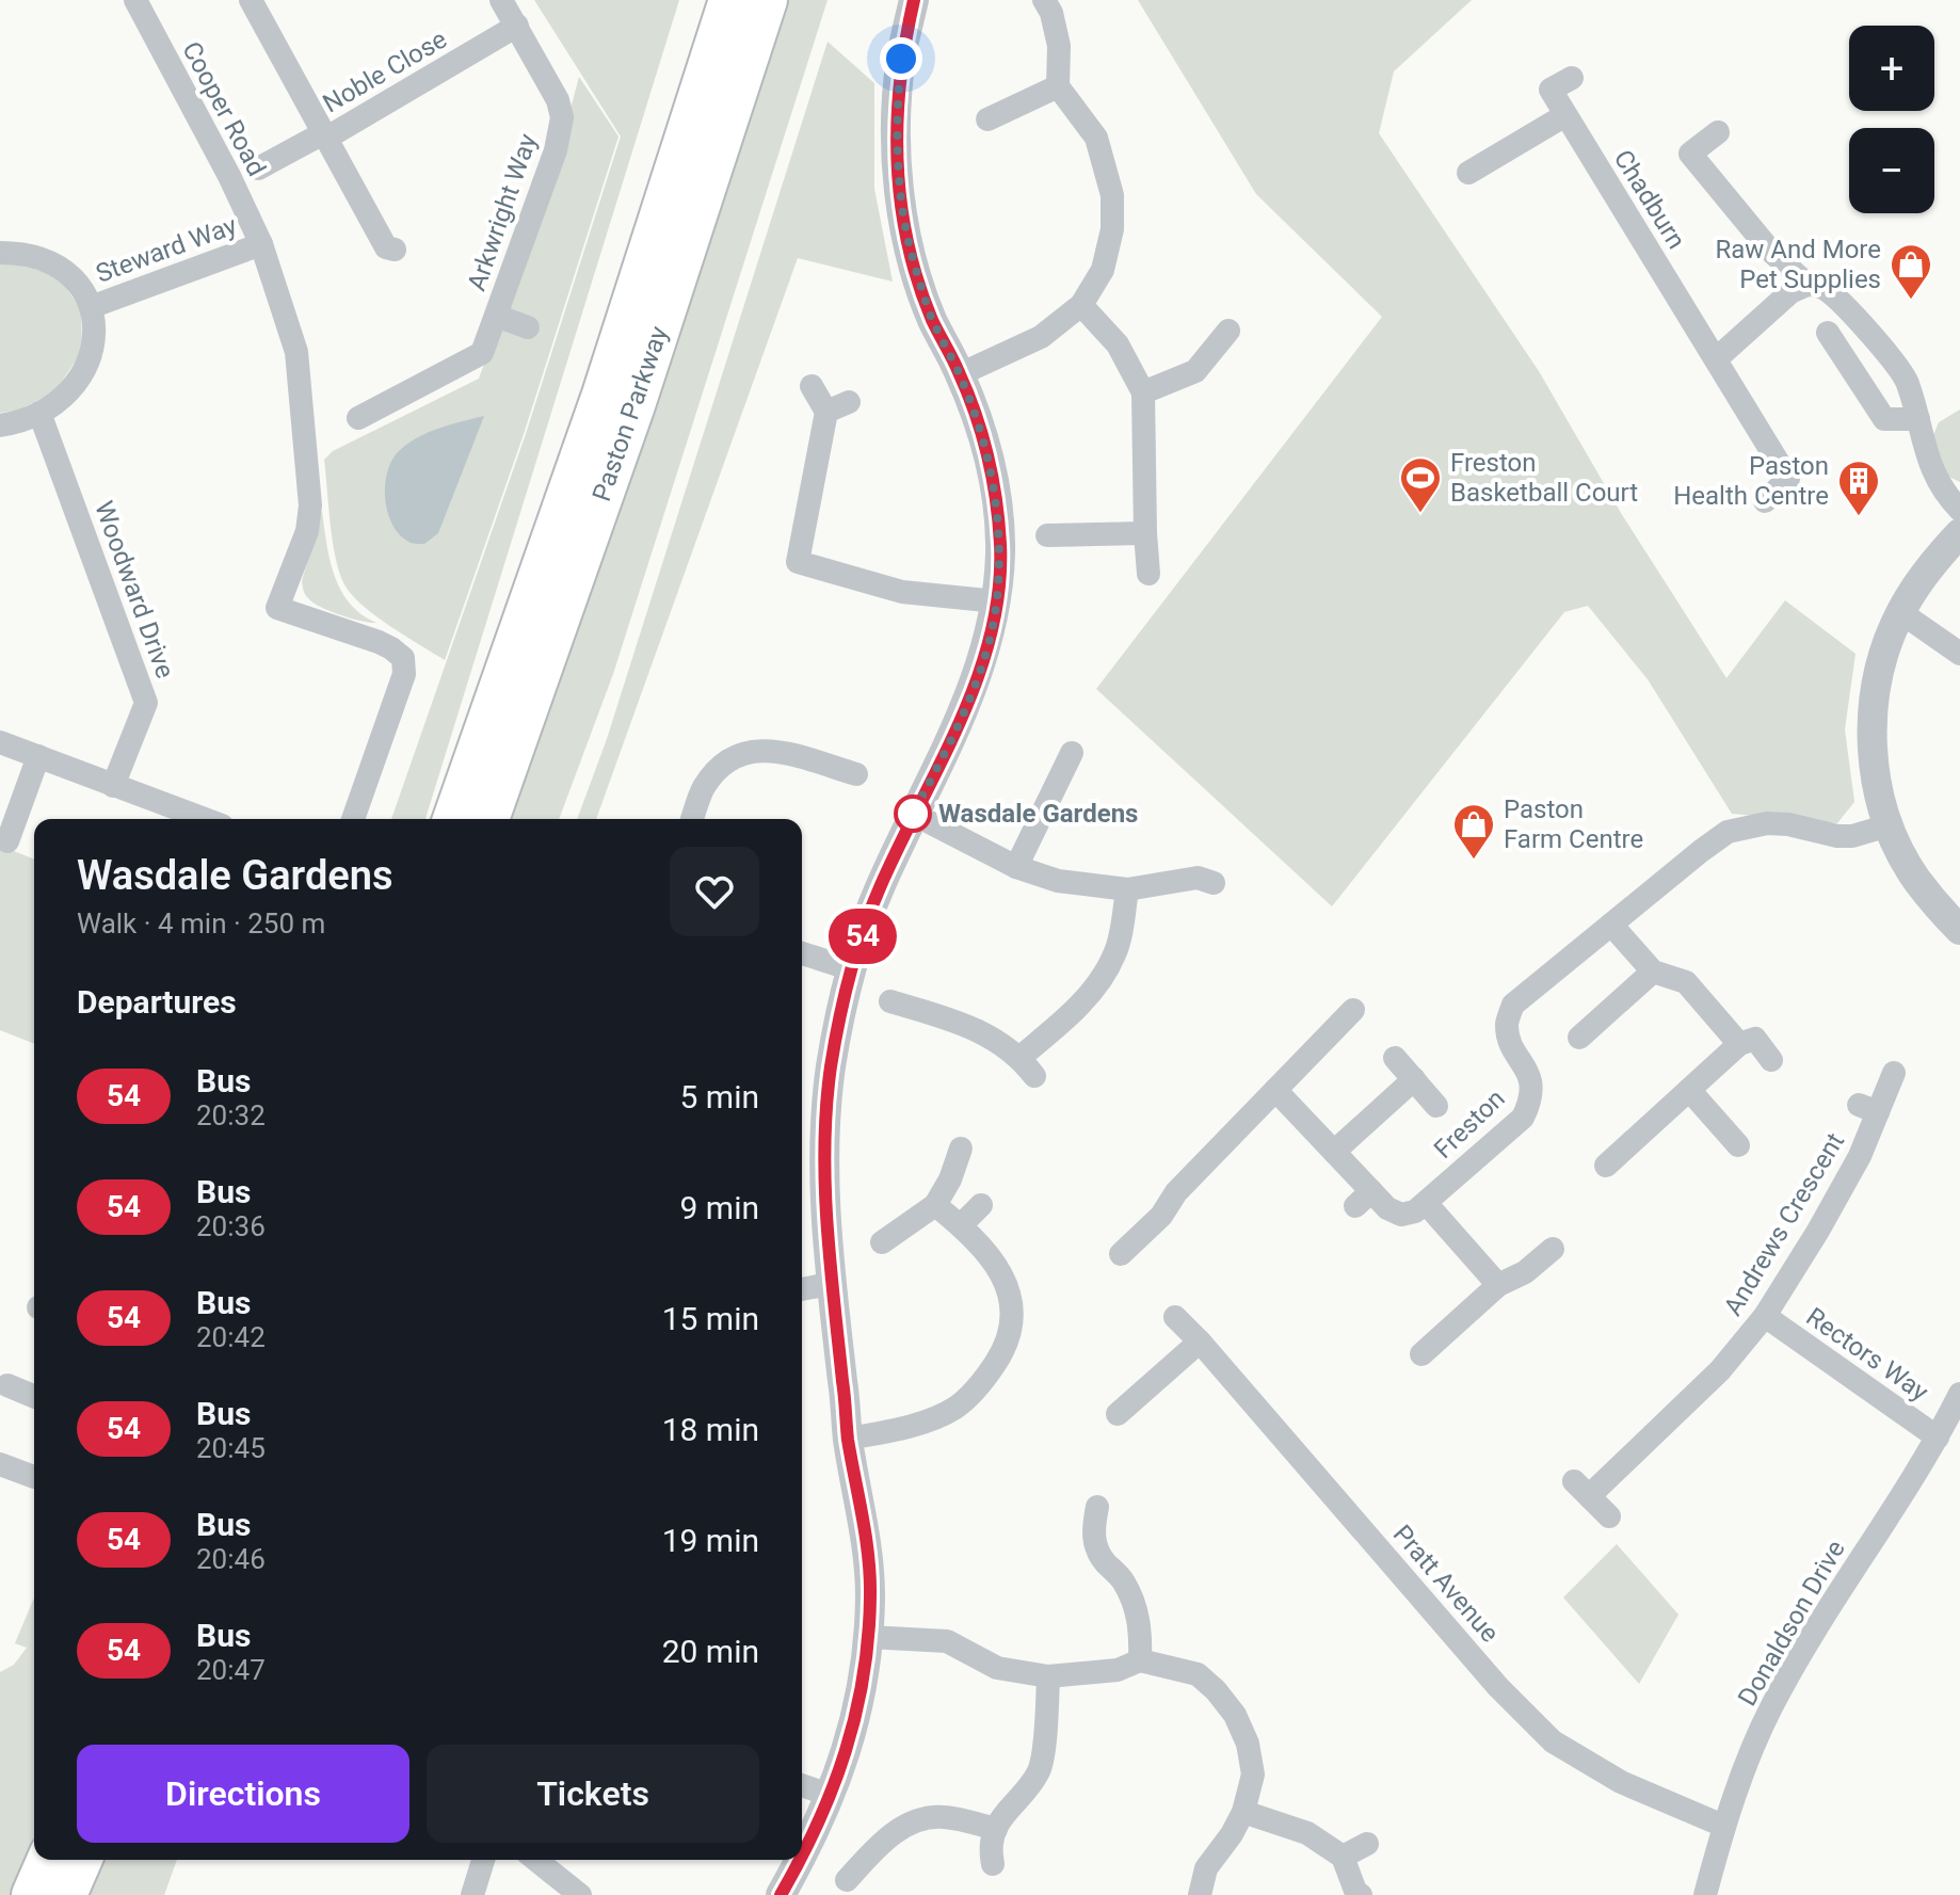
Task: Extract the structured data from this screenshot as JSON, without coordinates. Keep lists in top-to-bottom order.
{
  "streets": {
    "highway": ["Paston Parkway"],
    "street": [
      "Noble Close",
      "Cooper Road",
      "Chadburn",
      "Arkwright Way",
      "Steward Way",
      "Woodward Drive",
      "Freston",
      "Andrews Crescent",
      "Rectors Way",
      "Pratt Avenue",
      "Donaldson Drive"
    ]
  },
  "crossings": [
    ["Noble Close", "Arkwright Way"],
    ["Cooper Road", "Steward Way"],
    ["Andrews Crescent", "Rectors Way"],
    ["Rectors Way", "Donaldson Drive"],
    ["Pratt Avenue", "Donaldson Drive"]
  ],
  "places": {
    "shop": ["Raw And More Pet Supplies", "Paston Farm Centre"],
    "sports": ["Freston Basketball Court"],
    "building": ["Paston Health Centre"],
    "other": ["Wasdale Gardens"]
  },
  "lines": ["bus line 54"],
  "page": {
    "on_map": "54",
    "map_buttons": ["+", "−"],
    "heading": [
      ["Wasdale Gardens", "Walk · 4 min · 250 m"],
      "Departures"
    ],
    "list": [
      {
        "mark": "54",
        "name": "Bus",
        "note": "20:32",
        "value": "5 min"
      },
      {
        "mark": "54",
        "name": "Bus",
        "note": "20:36",
        "value": "9 min"
      },
      {
        "mark": "54",
        "name": "Bus",
        "note": "20:42",
        "value": "15 min"
      },
      {
        "mark": "54",
        "name": "Bus",
        "note": "20:45",
        "value": "18 min"
      },
      {
        "mark": "54",
        "name": "Bus",
        "note": "20:46",
        "value": "19 min"
      },
      {
        "mark": "54",
        "name": "Bus",
        "note": "20:47",
        "value": "20 min"
      }
    ],
    "buttons": ["Directions", "Tickets"]
  }
}
